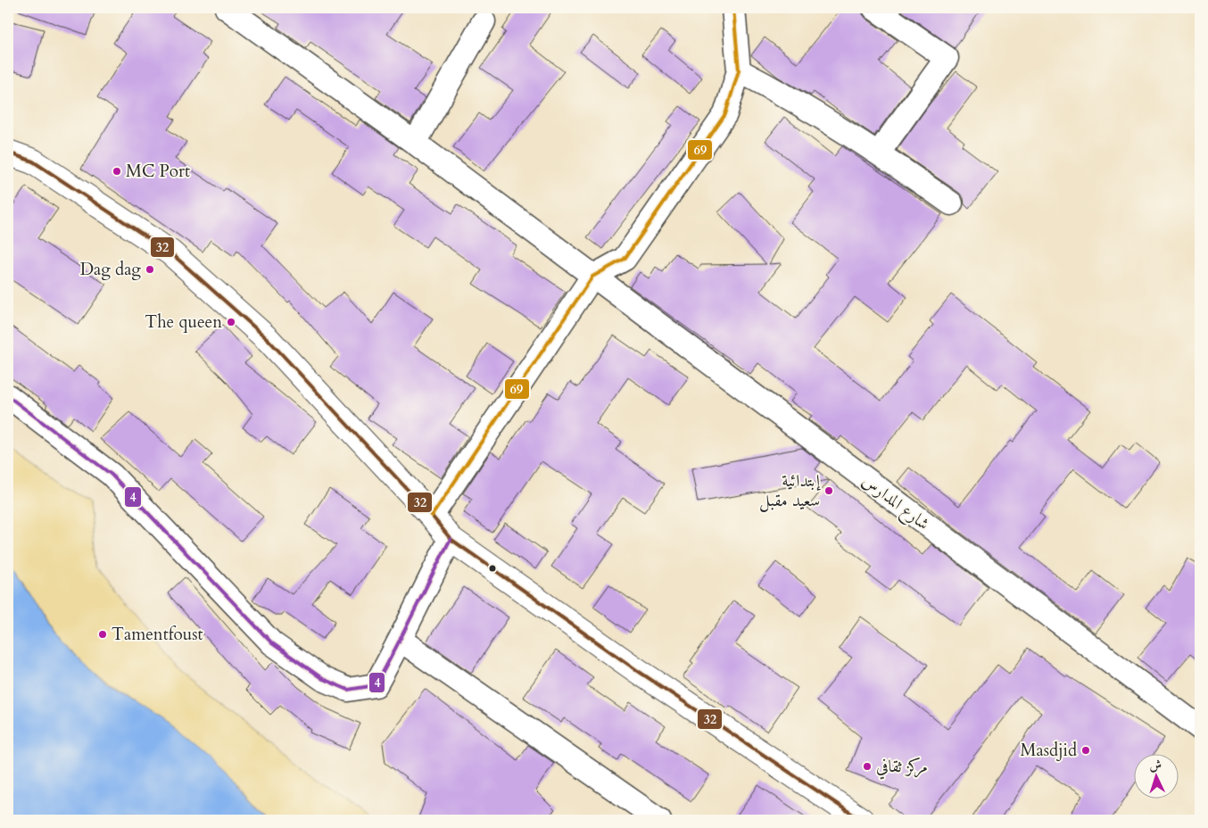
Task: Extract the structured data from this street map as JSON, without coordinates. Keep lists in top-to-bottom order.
{
  "streets": {
    "street": ["شارع المدارس"]
  },
  "places": [
    "MC Port",
    "Dag dag",
    "The queen",
    "إبتدائية سعيد مقبل",
    "Tamentfoust",
    "Masdjid",
    "مركز ثقافي"
  ],
  "lines": ["transit line 69", "transit line 32", "transit line 4"],
  "north": "top"
}
